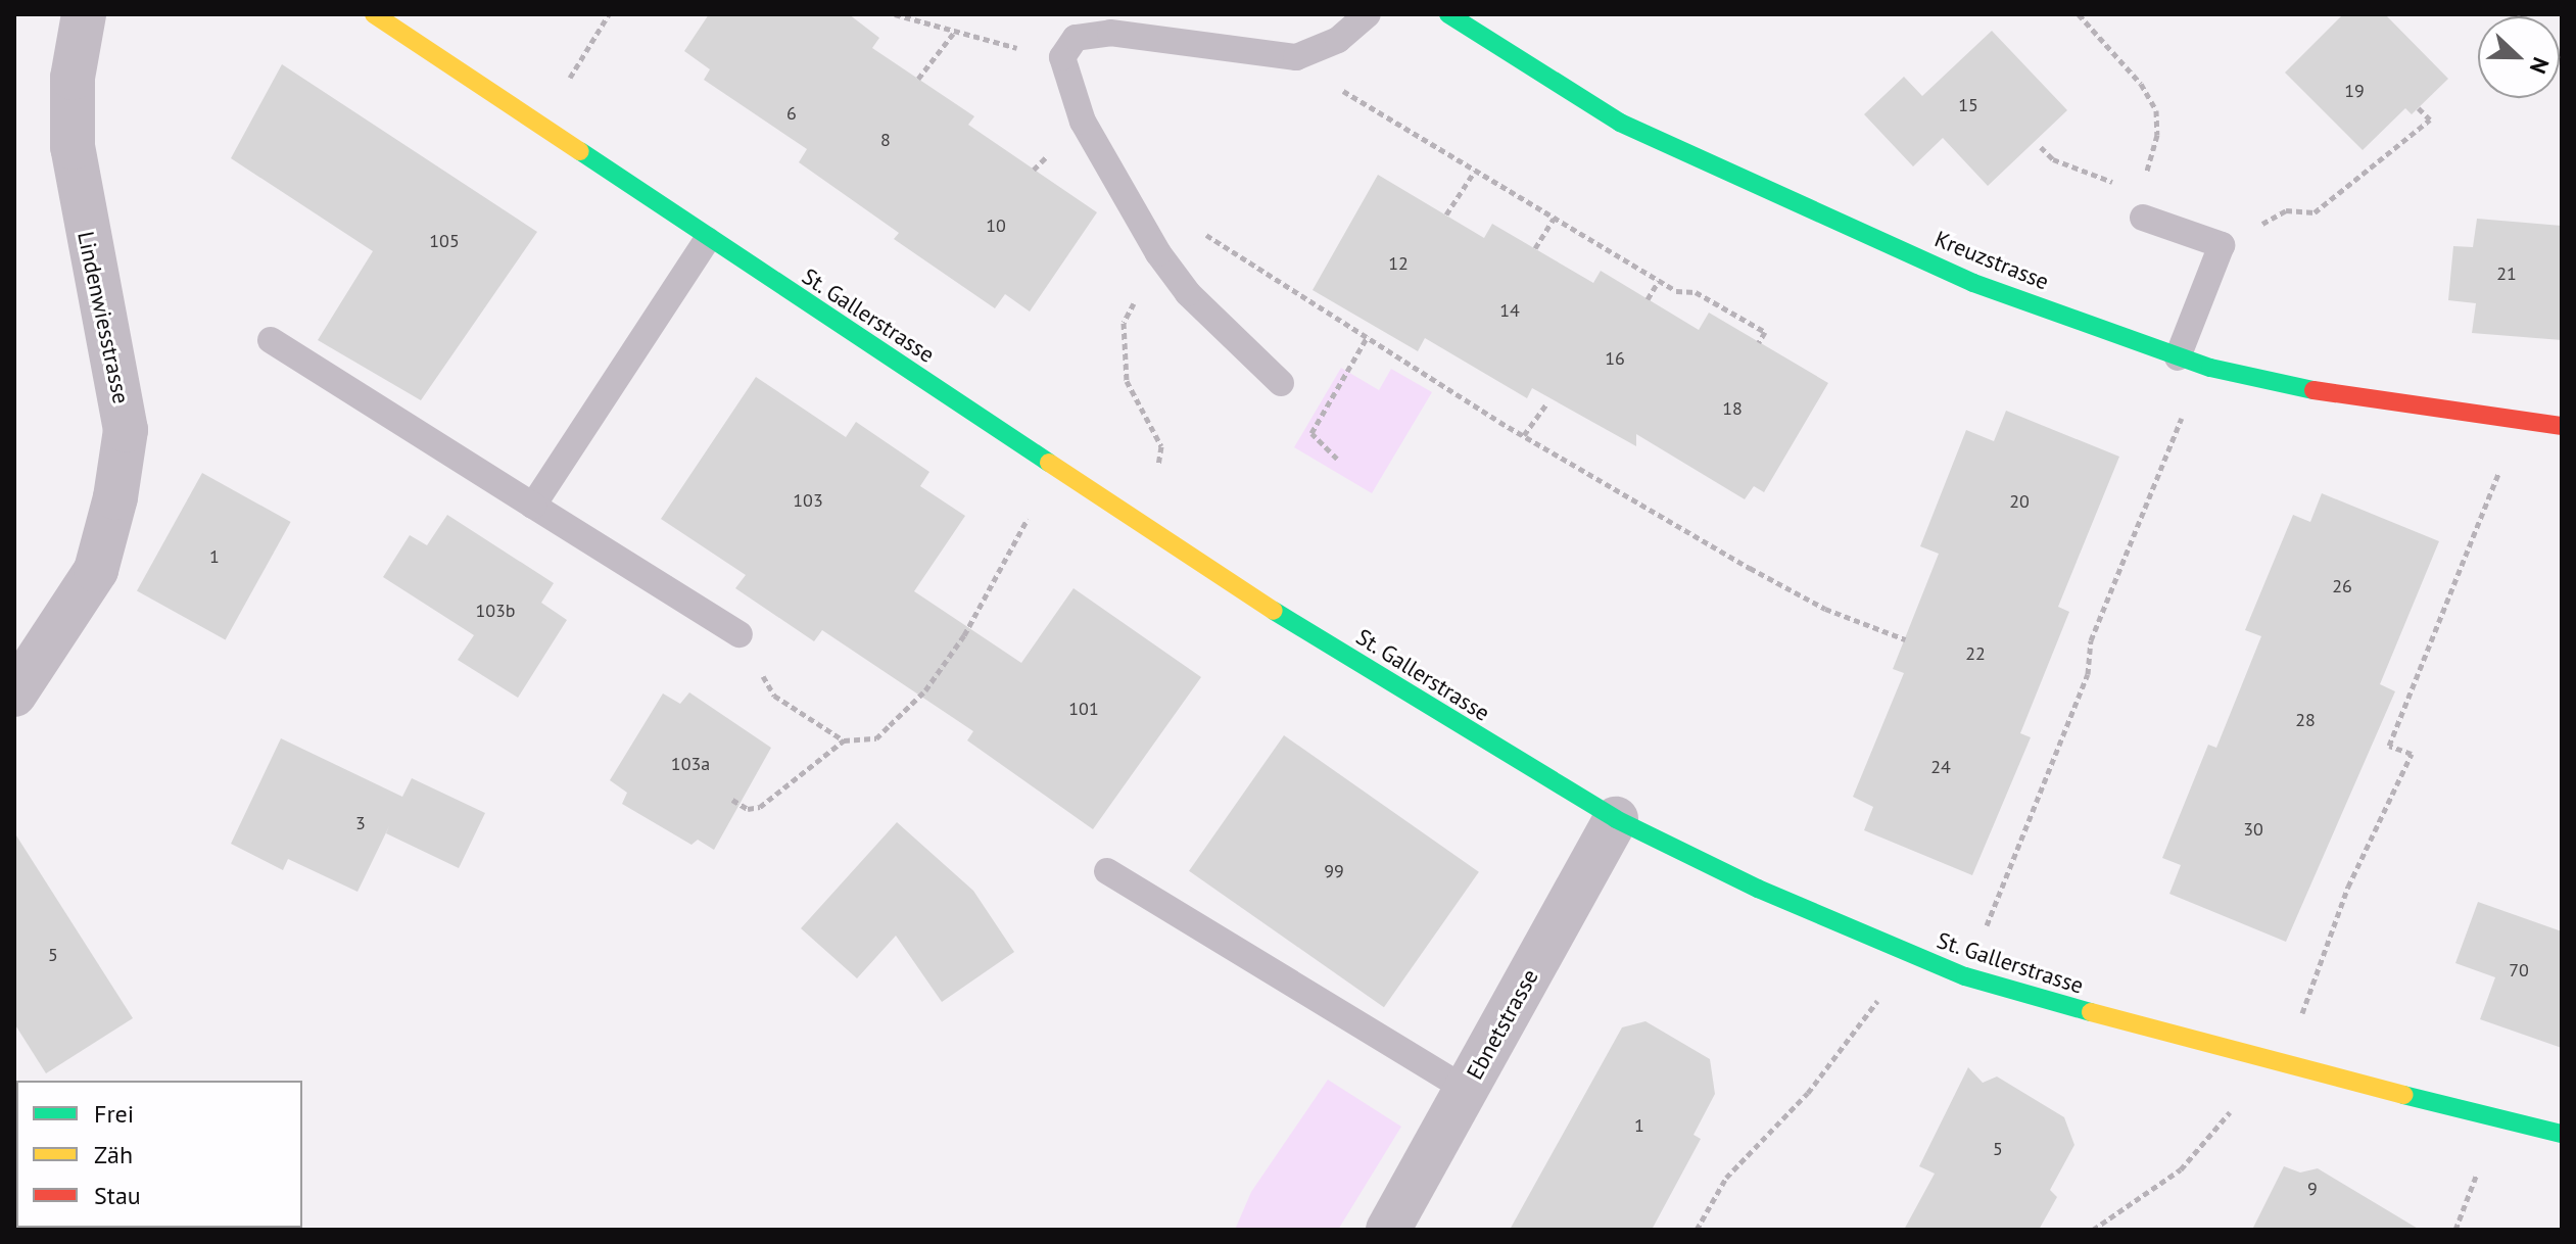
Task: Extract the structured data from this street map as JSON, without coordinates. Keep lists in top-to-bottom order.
{
  "streets": {
    "street": [
      "Kreuzstrasse",
      "St. Gallerstrasse",
      "Lindenwiesstrasse",
      "Ebnetstrasse"
    ]
  },
  "crossings": [
    ["St. Gallerstrasse", "Ebnetstrasse"]
  ],
  "house_numbers": [
    "19",
    "15",
    "6",
    "8",
    "10",
    "105",
    "12",
    "21",
    "14",
    "16",
    "18",
    "103",
    "20",
    "1",
    "26",
    "103b",
    "22",
    "101",
    "28",
    "103a",
    "24",
    "3",
    "30",
    "99",
    "5",
    "70",
    "1",
    "5",
    "9"
  ],
  "legend": ["Frei", "Zäh", "Stau"],
  "north": "right"
}
